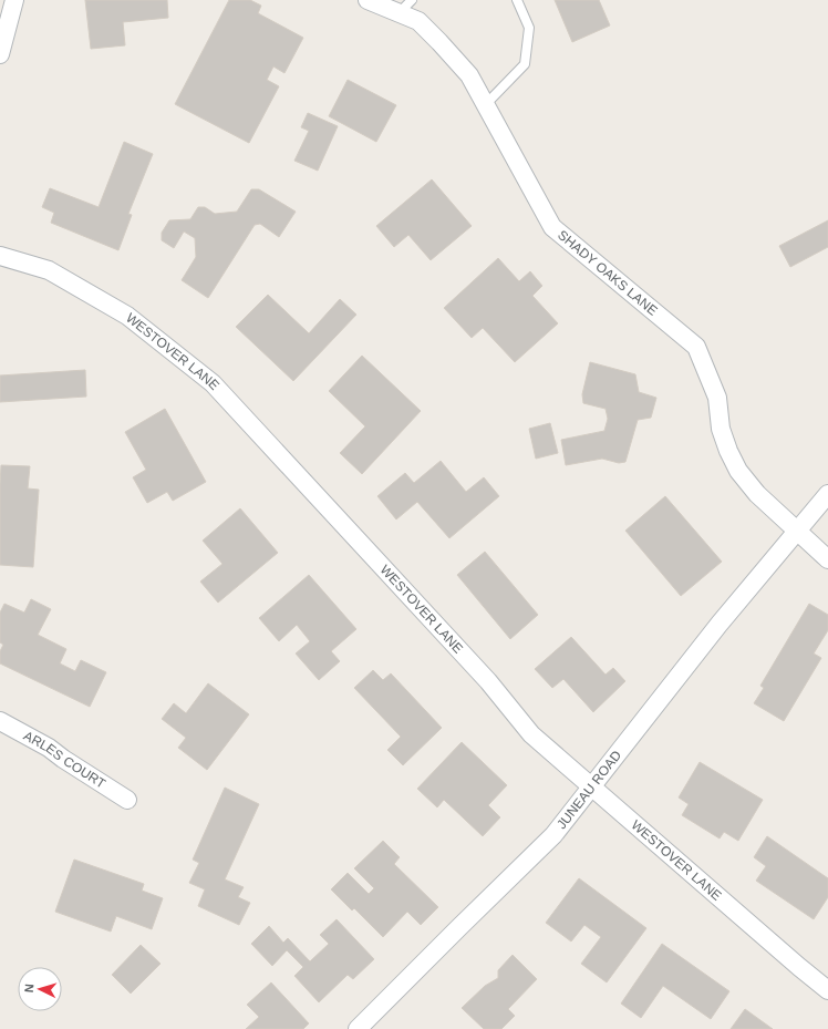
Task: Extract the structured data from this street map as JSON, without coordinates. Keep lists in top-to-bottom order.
{
  "streets": {
    "street": [
      "SHADY OAKS LANE",
      "WESTOVER LANE",
      "ARLES COURT",
      "JUNEAU ROAD"
    ]
  },
  "crossings": [
    ["SHADY OAKS LANE", "JUNEAU ROAD"],
    ["WESTOVER LANE", "JUNEAU ROAD"]
  ],
  "north": "left"
}
